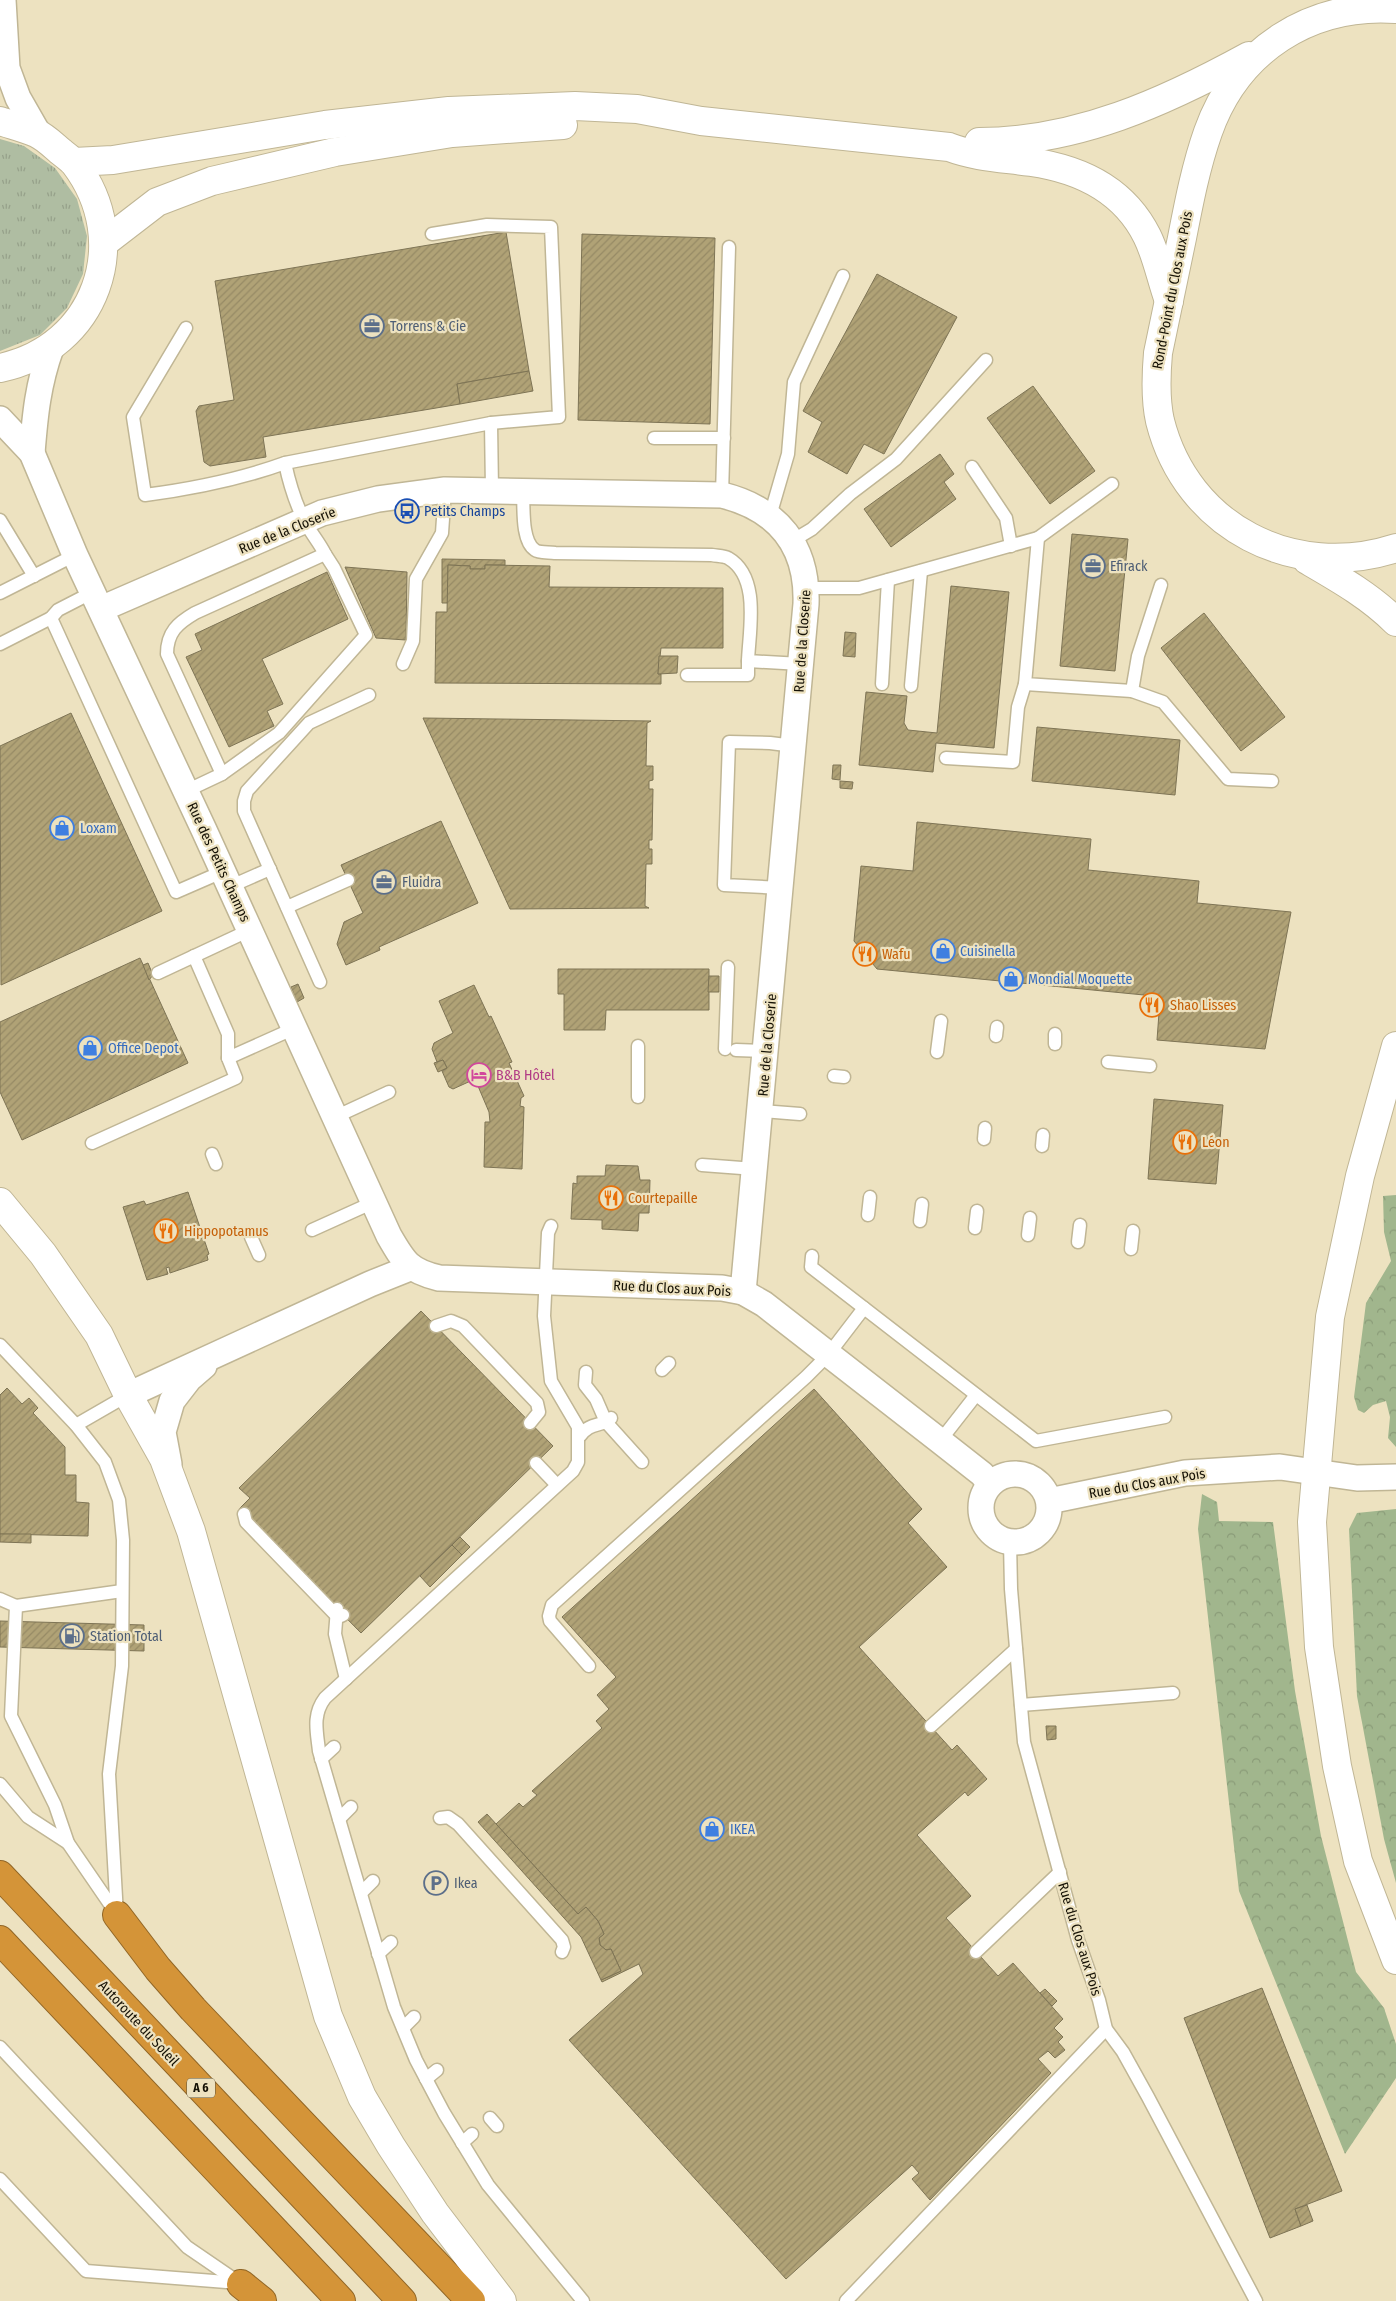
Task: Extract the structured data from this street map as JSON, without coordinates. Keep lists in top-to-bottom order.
{
  "streets": {
    "highway": ["Autoroute du Soleil", "A 6"],
    "main road": ["Rond-Point du Clos aux Pois"],
    "street": ["Rue de la Closerie", "Rue des Petits Champs", "Rue du Clos aux Pois"]
  },
  "crossings": [
    ["Rue de la Closerie", "Rue des Petits Champs"],
    ["Rue de la Closerie", "Rue du Clos aux Pois"],
    ["Rue des Petits Champs", "Rue du Clos aux Pois"]
  ],
  "places": {
    "office": ["Torrens & Cie", "Efirack", "Fluidra"],
    "bus stop": ["Petits Champs"],
    "shop": [
      "Loxam",
      "Cuisinella",
      "Mondial Moquette",
      "Office Depot",
      "IKEA"
    ],
    "restaurant": [
      "Wafu",
      "Shao Lisses",
      "Léon",
      "Courtepaille",
      "Hippopotamus"
    ],
    "hotel": ["B&B Hôtel"],
    "fuel station": ["Station Total"],
    "parking": ["Ikea"]
  }
}
